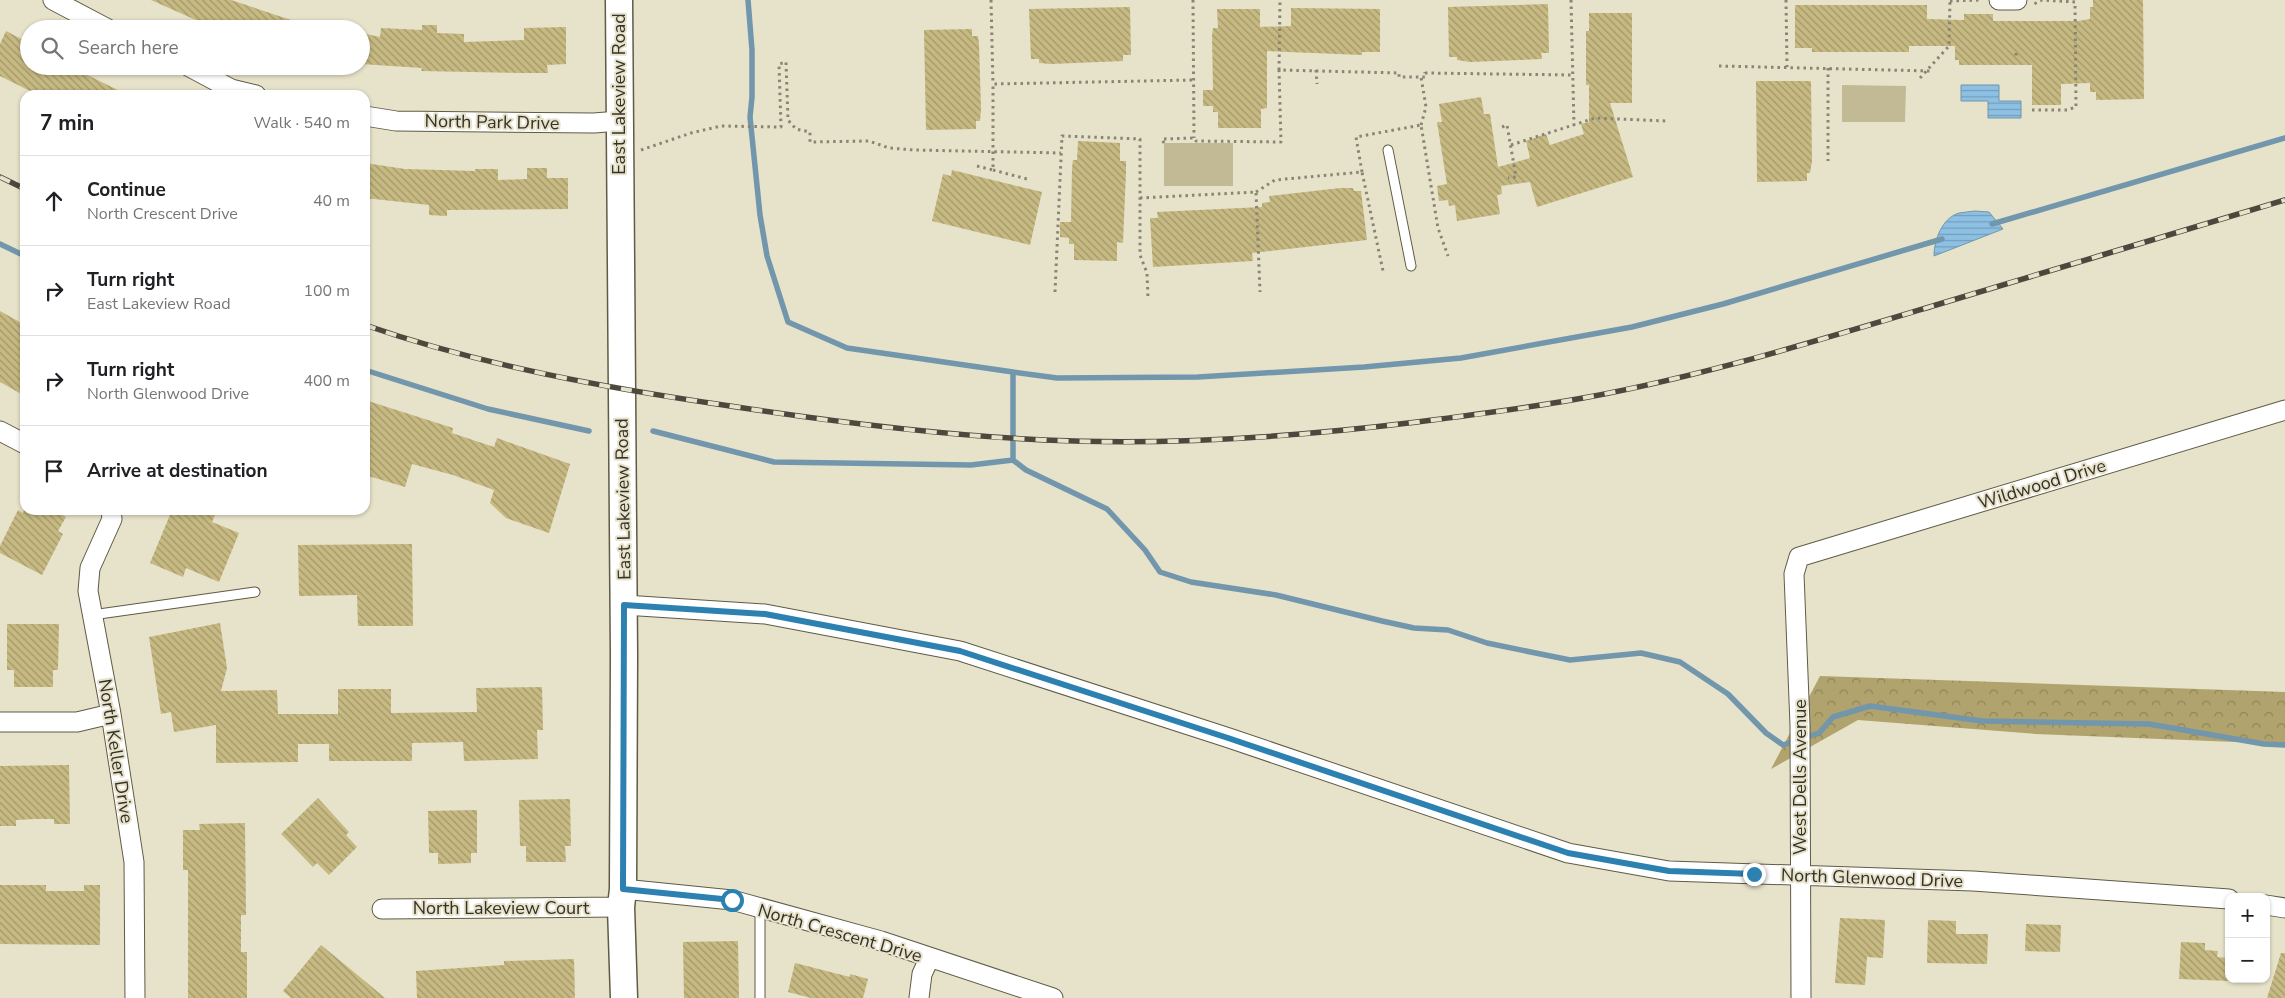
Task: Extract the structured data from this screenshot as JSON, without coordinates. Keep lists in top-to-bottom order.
{
  "streets": {
    "main road": ["East Lakeview Road"],
    "street": [
      "North Park Drive",
      "Wildwood Drive",
      "North Keller Drive",
      "West Dells Avenue",
      "North Glenwood Drive",
      "North Lakeview Court",
      "North Crescent Drive"
    ]
  },
  "crossings": [
    ["East Lakeview Road", "North Park Drive"],
    ["East Lakeview Road", "North Glenwood Drive"],
    ["East Lakeview Road", "North Lakeview Court"],
    ["East Lakeview Road", "North Crescent Drive"],
    ["Wildwood Drive", "West Dells Avenue"],
    ["West Dells Avenue", "North Glenwood Drive"],
    ["North Lakeview Court", "North Crescent Drive"]
  ],
  "page": {
    "search": "Search here",
    "heading": ["7 min", "Walk · 540 m"],
    "list": [
      ["Continue", "North Crescent Drive", "40 m"],
      ["Turn right", "East Lakeview Road", "100 m"],
      ["Turn right", "North Glenwood Drive", "400 m"],
      "Arrive at destination"
    ],
    "map_buttons": ["+", "−"]
  }
}
